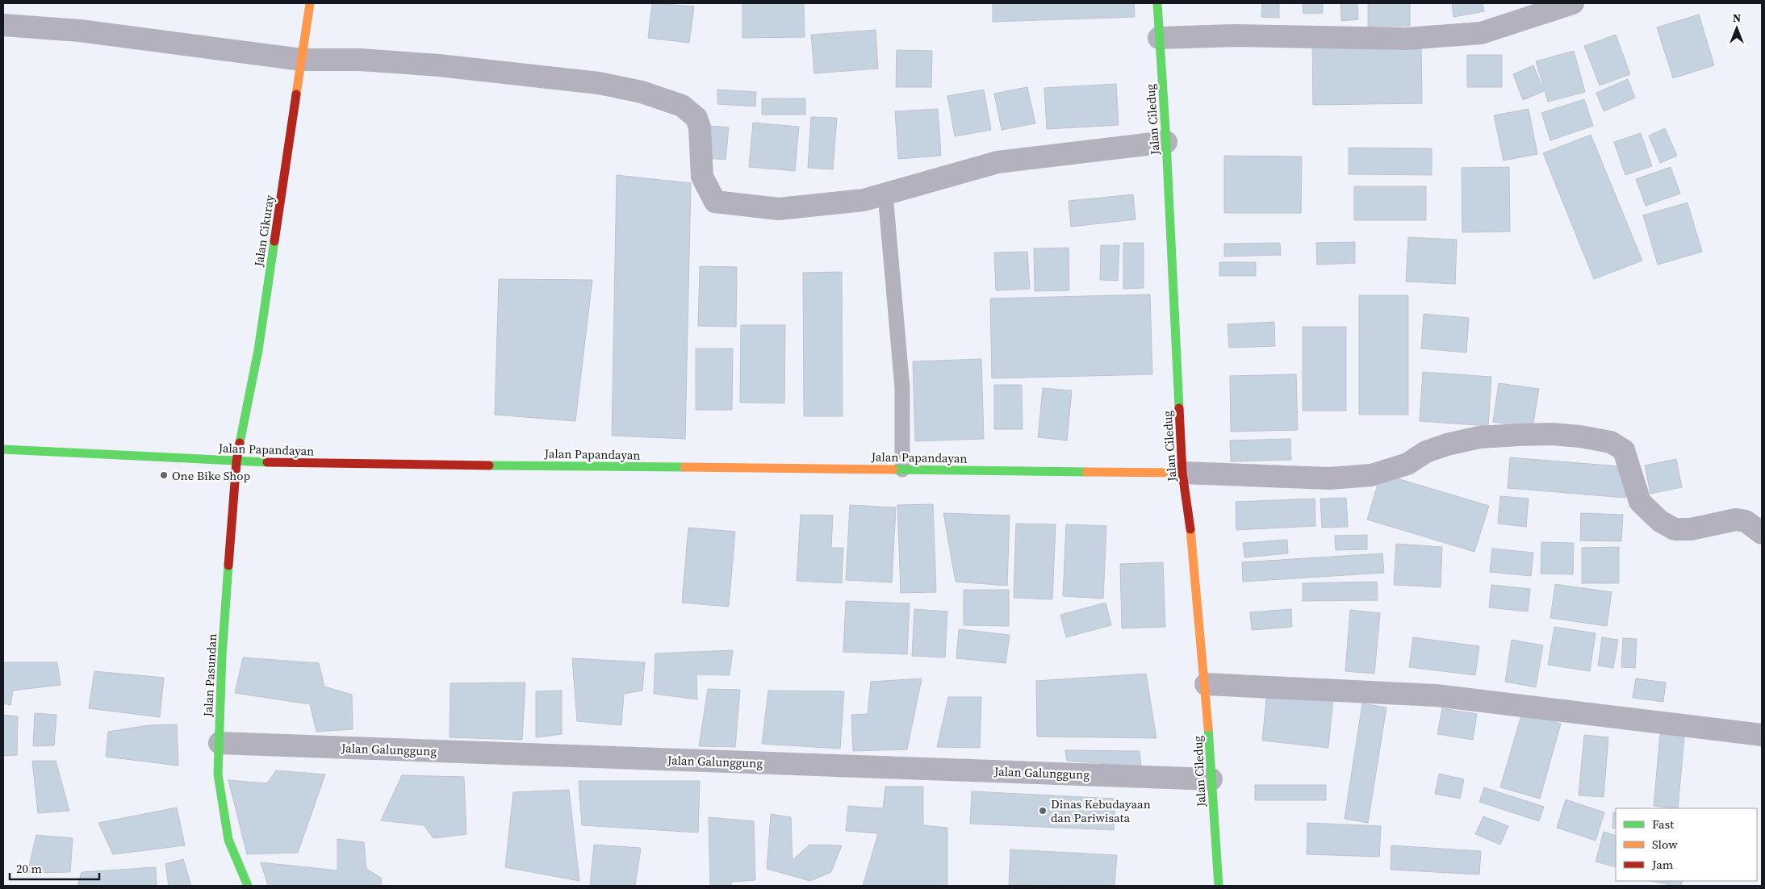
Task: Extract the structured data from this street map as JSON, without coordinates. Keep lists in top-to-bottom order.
{
  "streets": {
    "main road": [
      "Jalan Ciledug",
      "Jalan Cikuray",
      "Jalan Papandayan",
      "Jalan Pasundan"
    ],
    "street": ["Jalan Galunggung"]
  },
  "crossings": [
    ["Jalan Ciledug", "Jalan Papandayan"],
    ["Jalan Ciledug", "Jalan Galunggung"],
    ["Jalan Cikuray", "Jalan Papandayan"],
    ["Jalan Cikuray", "Jalan Pasundan"],
    ["Jalan Papandayan", "Jalan Pasundan"],
    ["Jalan Pasundan", "Jalan Galunggung"]
  ],
  "places": ["One Bike Shop", "Dinas Kebudayaan dan Pariwisata"],
  "legend": ["Fast", "Slow", "Jam"],
  "scale_bar": "20 m",
  "north": "top"
}
